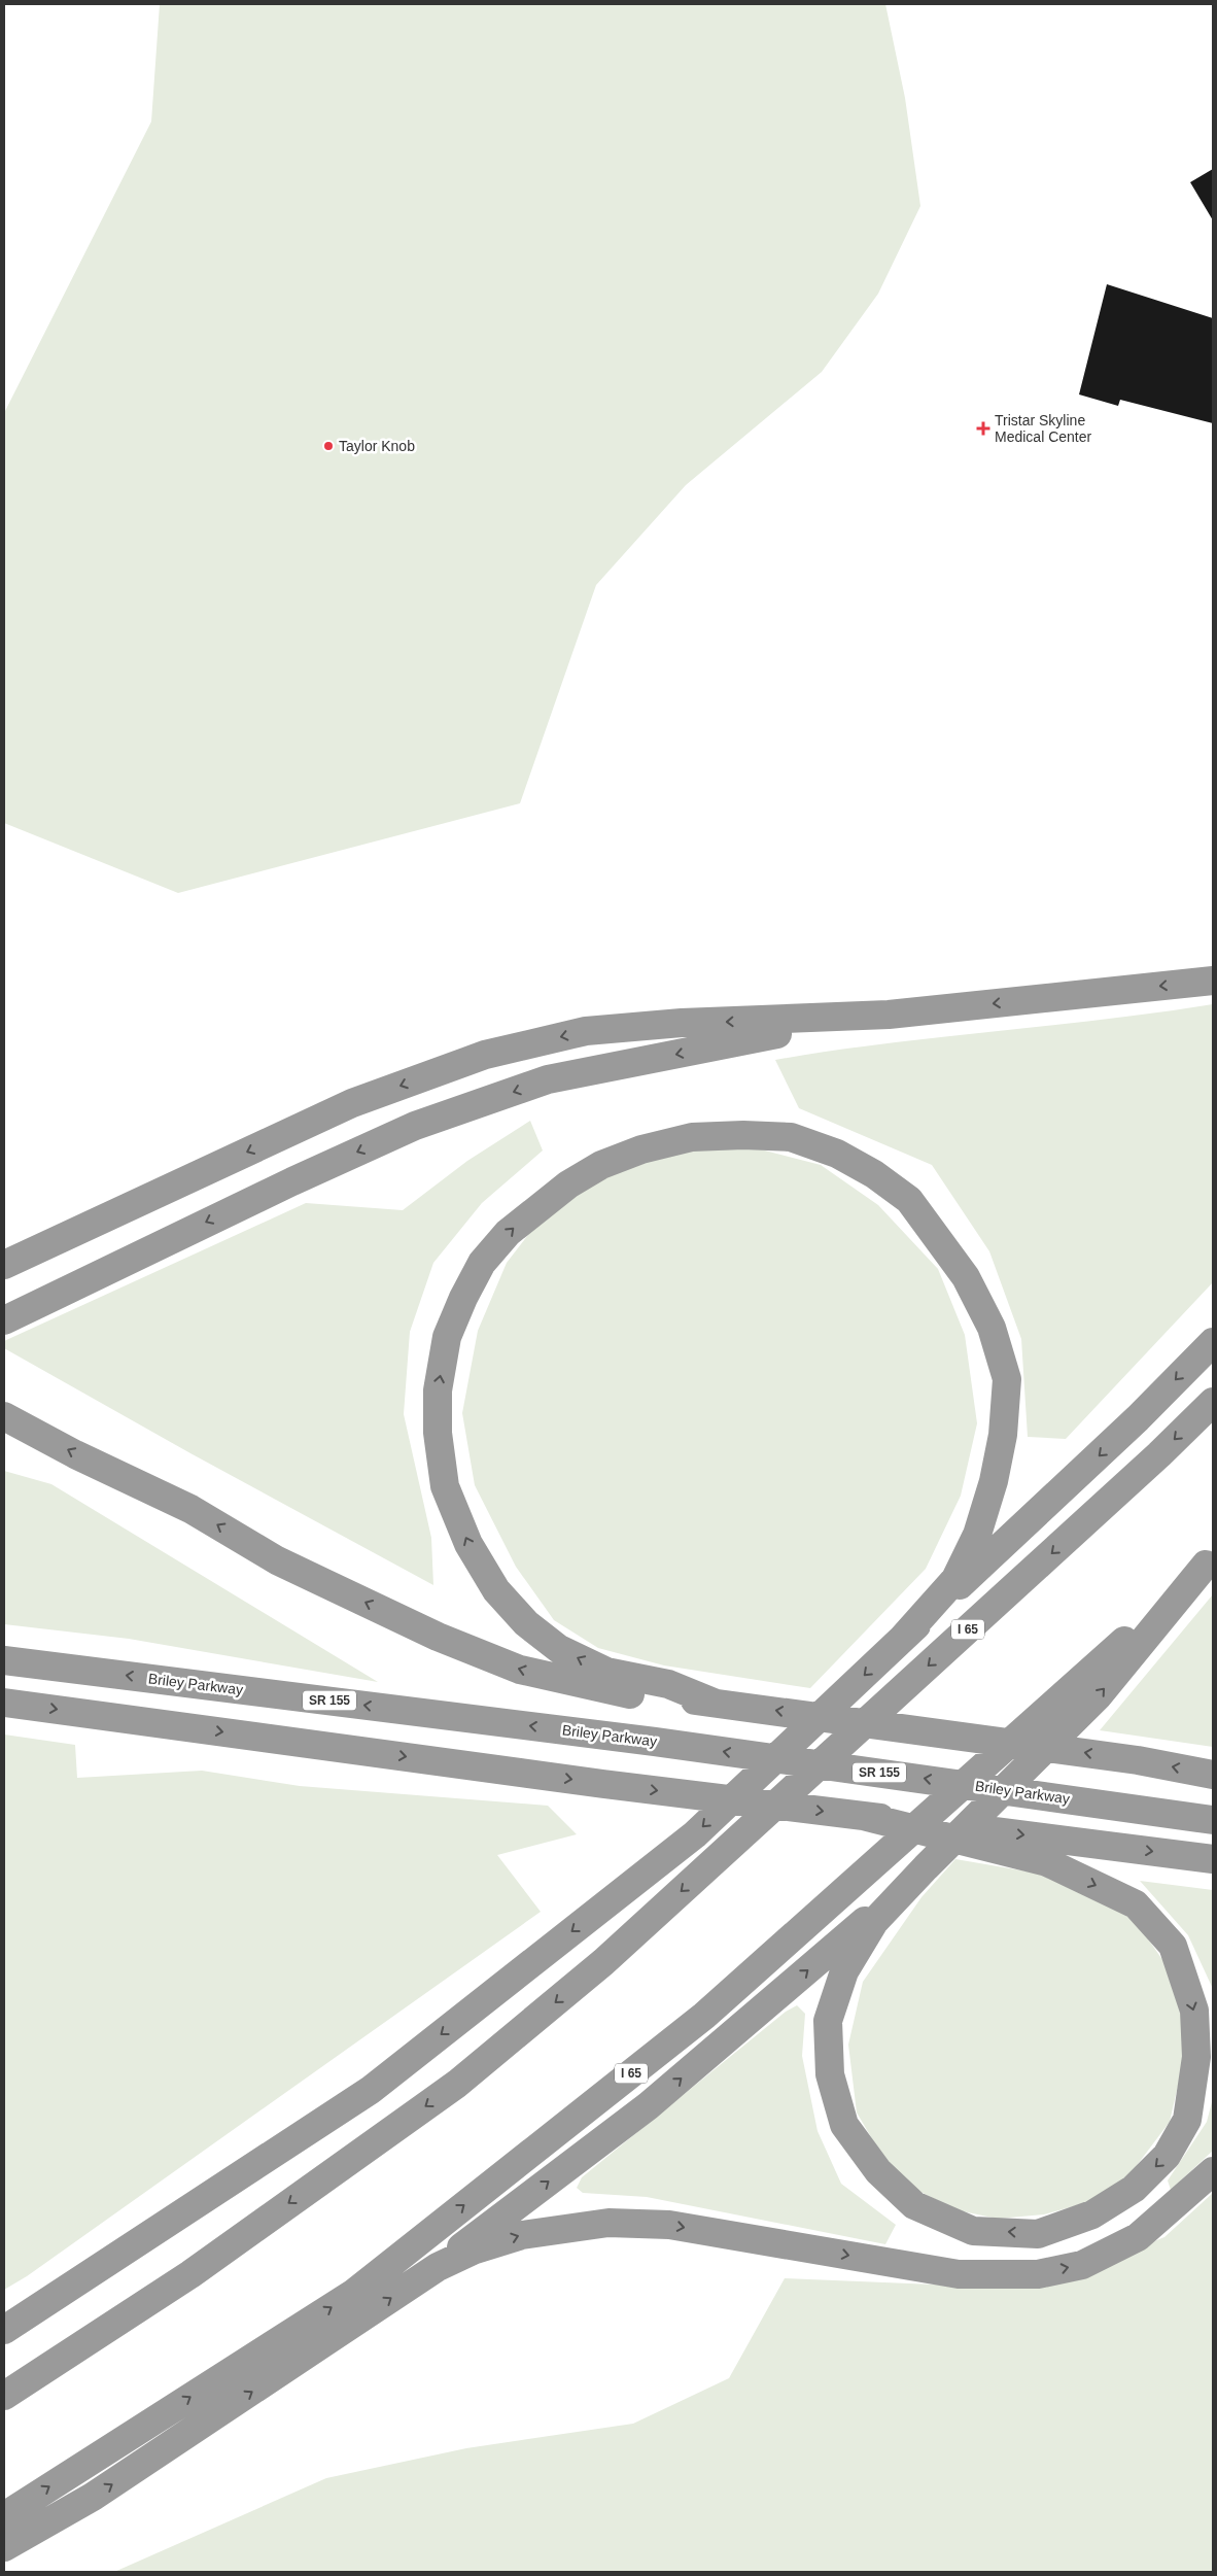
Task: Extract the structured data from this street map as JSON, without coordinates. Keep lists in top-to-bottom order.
{
  "streets": {
    "highway": ["I 65", "Briley Parkway", "SR 155"]
  },
  "places": {
    "health": ["Tristar Skyline Medical Center"],
    "other": ["Taylor Knob"]
  }
}
